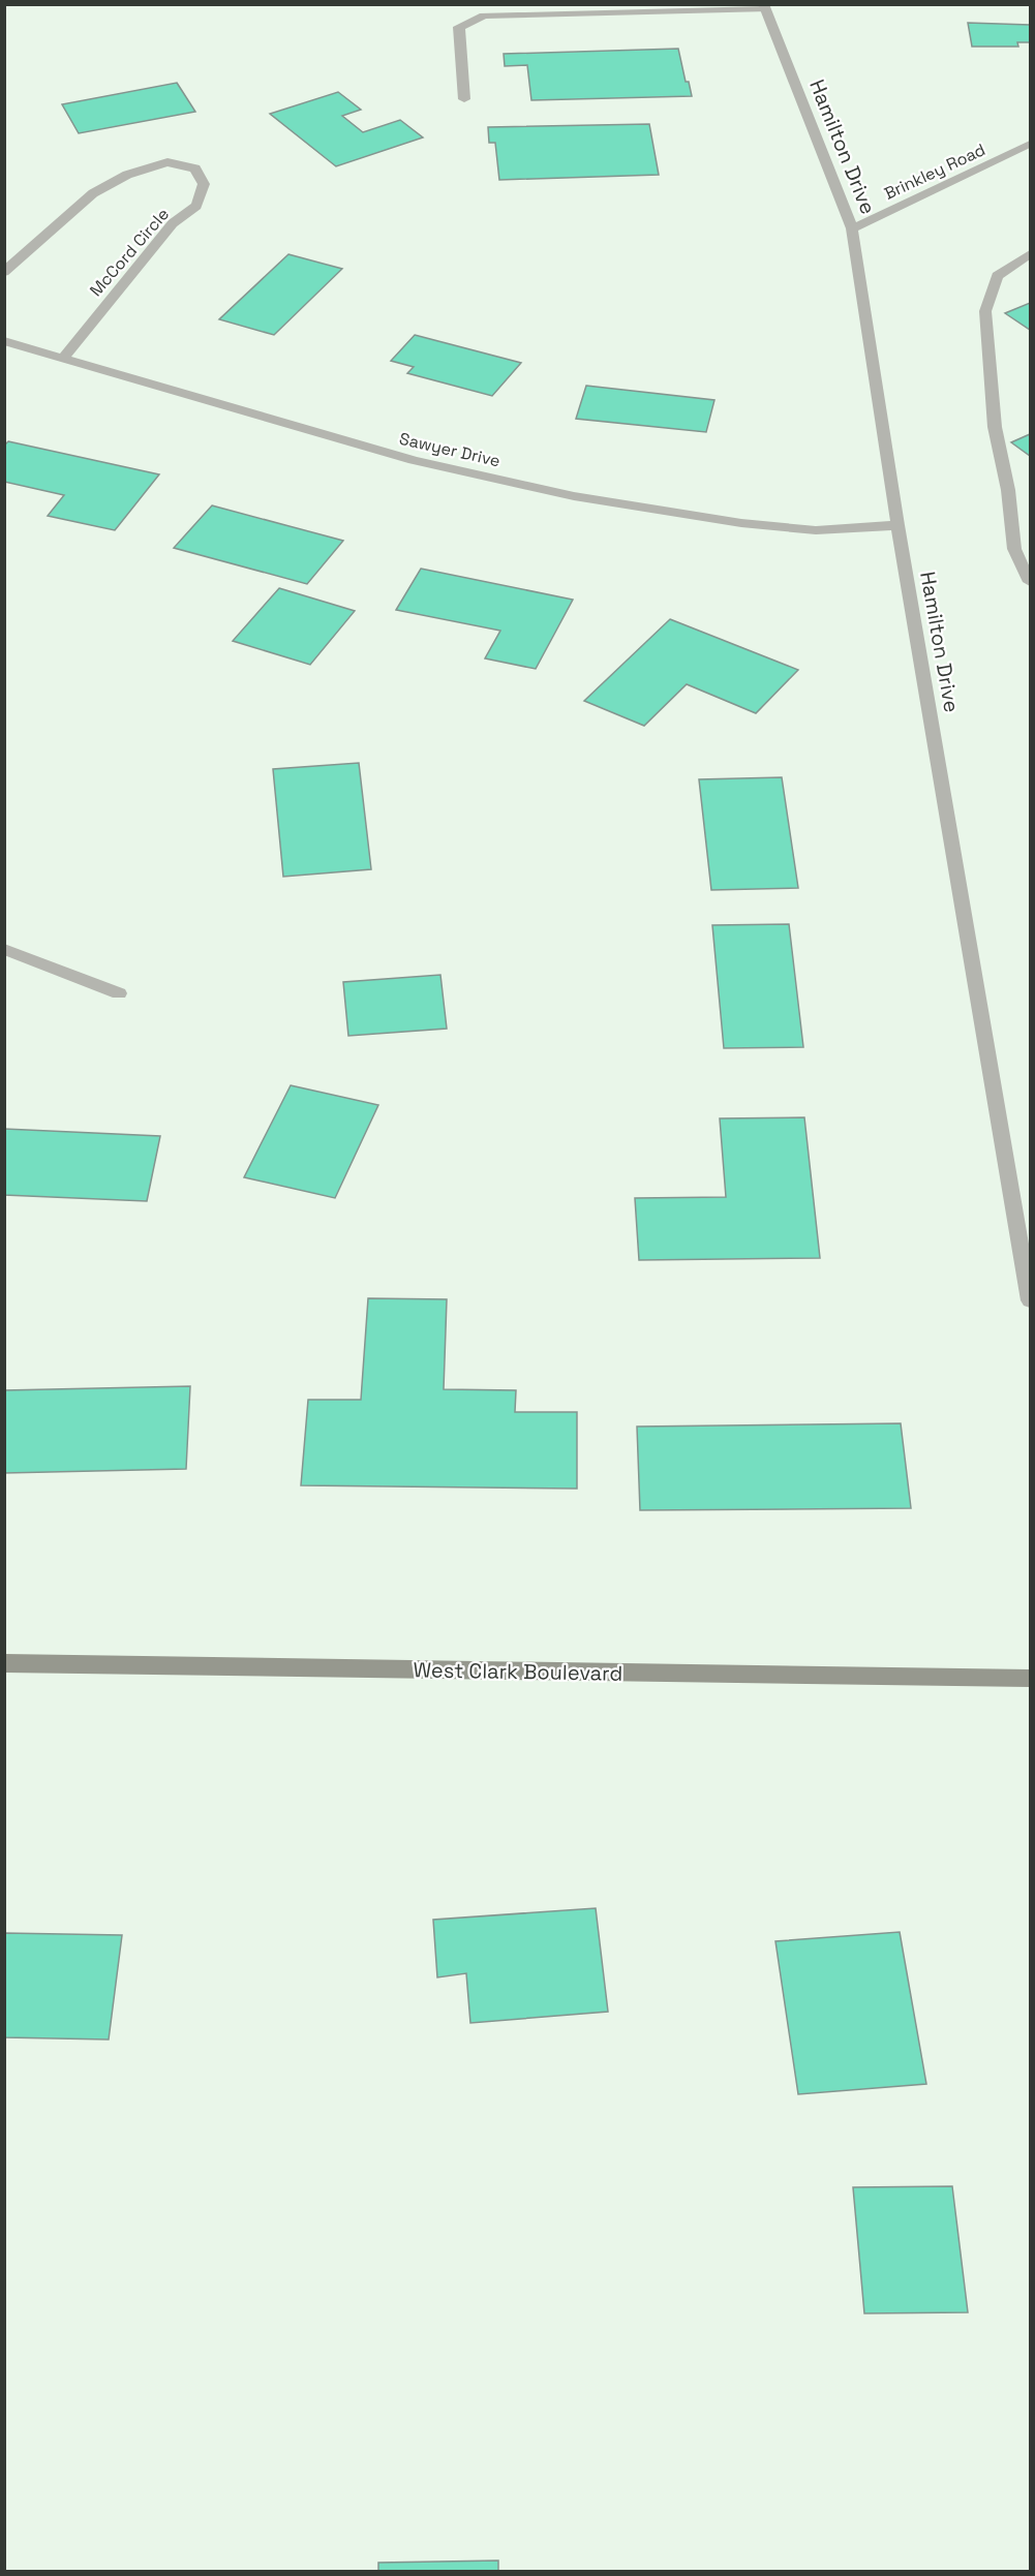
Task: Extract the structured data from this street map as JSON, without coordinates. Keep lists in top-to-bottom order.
{
  "streets": {
    "street": [
      "Hamilton Drive",
      "Brinkley Road",
      "McCord Circle",
      "Sawyer Drive",
      "West Clark Boulevard"
    ]
  },
  "crossings": [
    ["Hamilton Drive", "Brinkley Road"],
    ["Hamilton Drive", "Sawyer Drive"],
    ["McCord Circle", "Sawyer Drive"]
  ]
}
